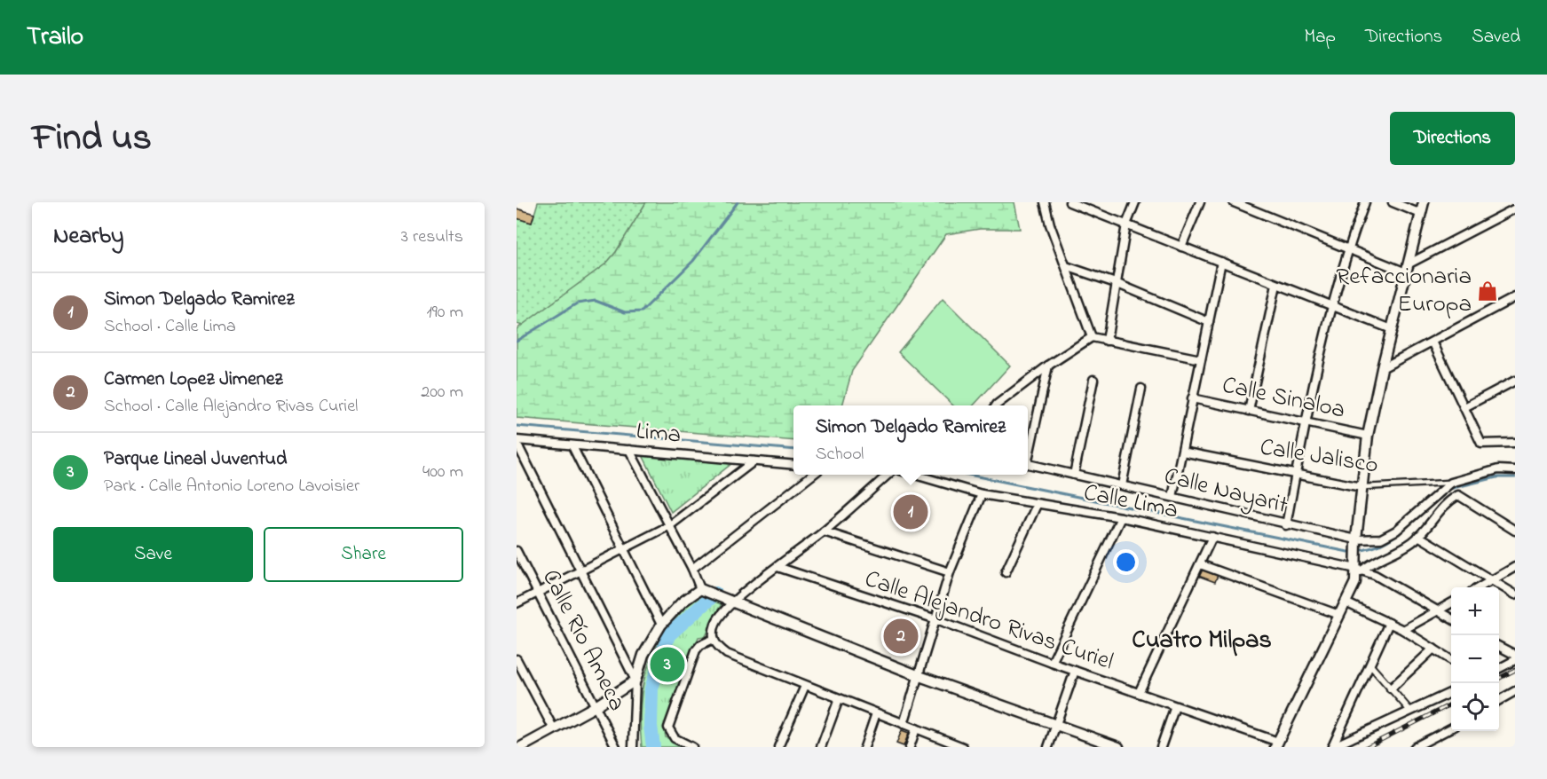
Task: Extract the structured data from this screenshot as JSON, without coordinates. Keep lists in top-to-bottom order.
{
  "streets": {
    "street": [
      "Calle Sinaloa",
      "Lima",
      "Calle Jalisco",
      "Calle Nayarit",
      "Calle Lima",
      "Calle Alejandro Rivas Curiel",
      "Calle Río Ameca"
    ]
  },
  "crossings": [
    ["Calle Jalisco", "Calle Nayarit"]
  ],
  "districts": ["Cuatro Milpas"],
  "places": {
    "shop": ["Refaccionaria Europa"]
  },
  "page": {
    "header": "Trailo",
    "nav": ["Map", "Directions", "Saved"],
    "title": "Find us",
    "buttons": [
      "Directions",
      ["Save", "Share"]
    ],
    "heading": ["Nearby", "3 results"],
    "list": [
      {
        "mark": "1",
        "name": "Simon Delgado Ramirez",
        "note": "School · Calle Lima",
        "value": "190 m"
      },
      {
        "mark": "2",
        "name": "Carmen Lopez Jimenez",
        "note": "School · Calle Alejandro Rivas Curiel",
        "value": "200 m"
      },
      {
        "mark": "3",
        "name": "Parque Lineal Juventud",
        "note": "Park · Calle Antonio Loreno Lavoisier",
        "value": "400 m"
      }
    ],
    "popup": ["Simon Delgado Ramirez", "School"],
    "pins": ["1", "2", "3"],
    "map_buttons": ["+", "−"]
  }
}
